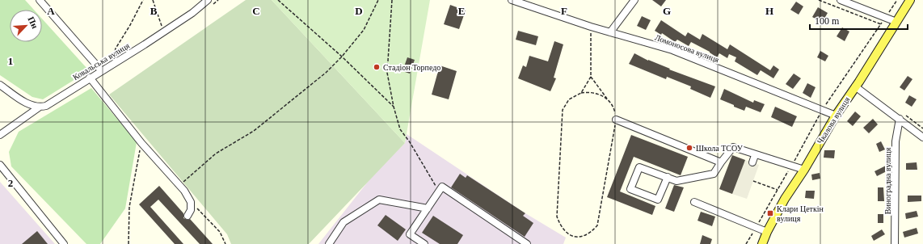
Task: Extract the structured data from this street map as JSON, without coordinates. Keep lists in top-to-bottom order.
{
  "streets": {
    "main road": ["Чкалова вулиця"],
    "street": ["Ломоносова вулиця", "Ковальська вулиця", "Виноградна вулиця"]
  },
  "crossings": [
    ["Ломоносова вулиця", "Чкалова вулиця"]
  ],
  "places": {
    "other": ["Стадіон Торпедо", "Школа ТСОУ"],
    "transit": ["Клари Цеткін вулиця"]
  },
  "scale_bar": "100 m",
  "north": "top right",
  "grid": {
    "columns": [
      "A",
      "B",
      "C",
      "D",
      "E",
      "F",
      "G",
      "H"
    ],
    "rows": ["1", "2"]
  }
}
